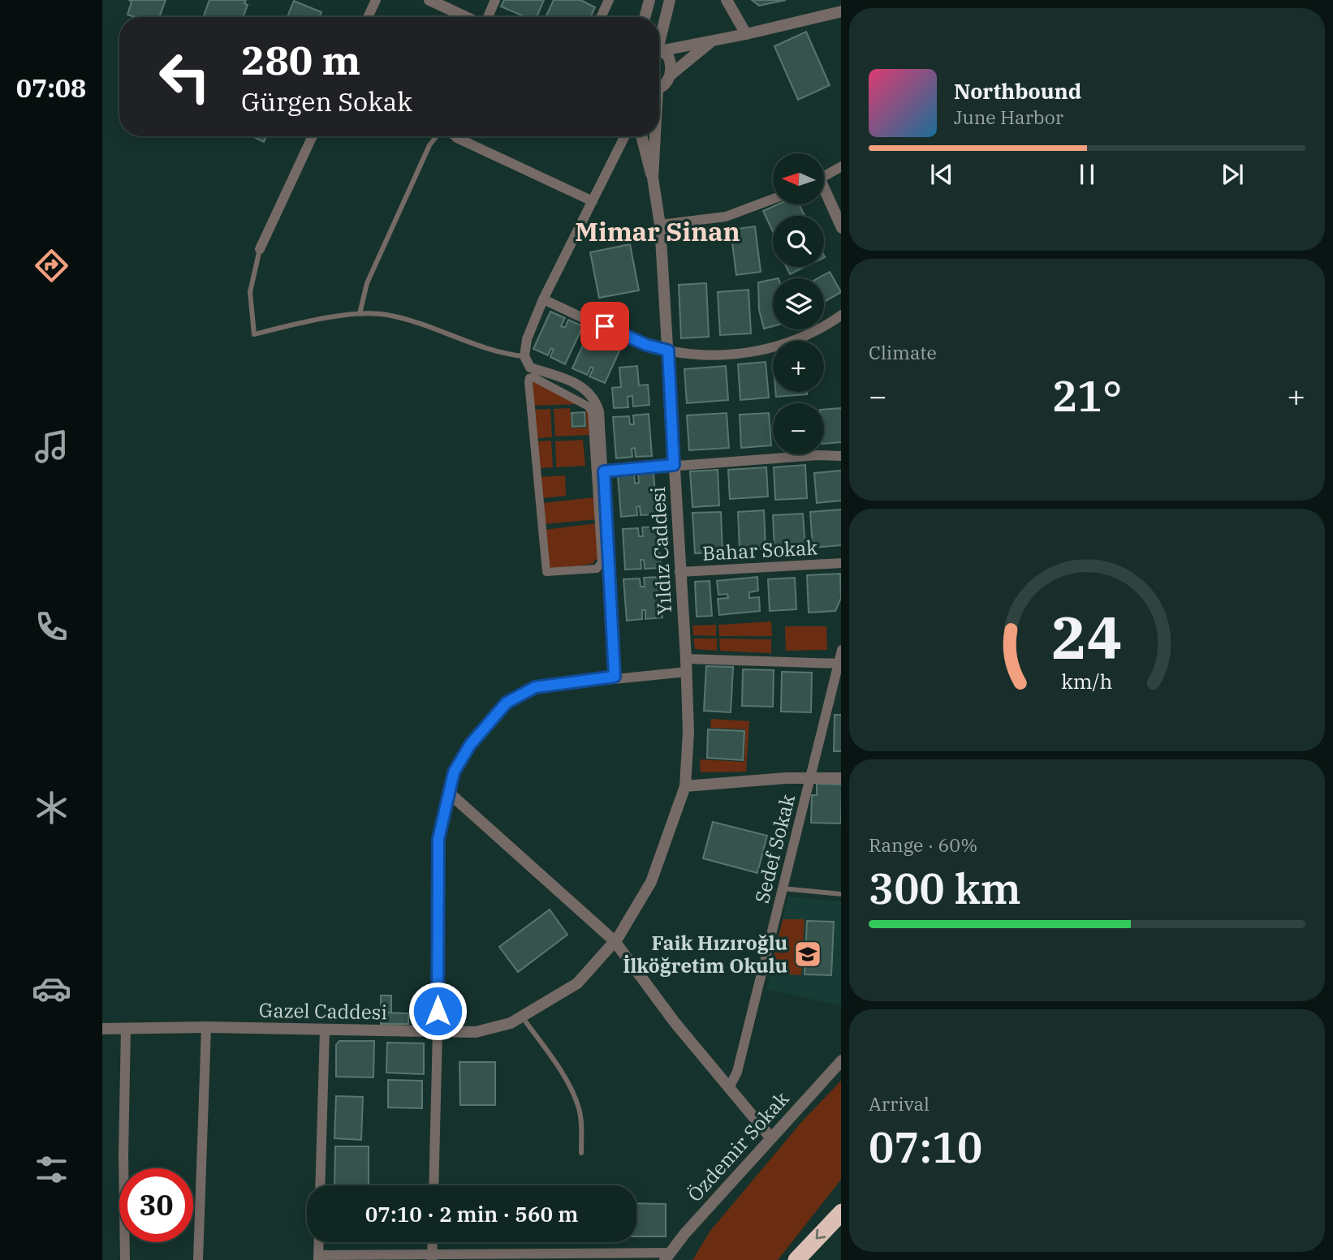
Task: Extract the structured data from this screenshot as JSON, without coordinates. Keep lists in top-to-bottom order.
{
  "streets": {
    "street": [
      "Bahar Sokak",
      "Yıldız Caddesi",
      "Sedef Sokak",
      "Gazel Caddesi",
      "Özdemir Sokak"
    ]
  },
  "crossings": [
    ["Bahar Sokak", "Yıldız Caddesi"],
    ["Yıldız Caddesi", "Gazel Caddesi"]
  ],
  "districts": ["Mimar Sinan"],
  "places": {
    "school or university": ["Faik Hızıroğlu İlköğretim Okulu"]
  },
  "north": "left",
  "page": {
    "tabs": "07:08",
    "turn": ["280 m", "Gürgen Sokak"],
    "song": ["Northbound", "June Harbor"],
    "map_buttons": ["+", "−"],
    "tile": [
      "Climate",
      ["Range · 60%", "300 km"],
      ["Arrival", "07:10"]
    ],
    "heat": ["−", "21°", "+"],
    "limit": "30",
    "trip": "07:10 · 2 min · 560 m",
    "gauge": ["24", "km/h"]
  }
}
